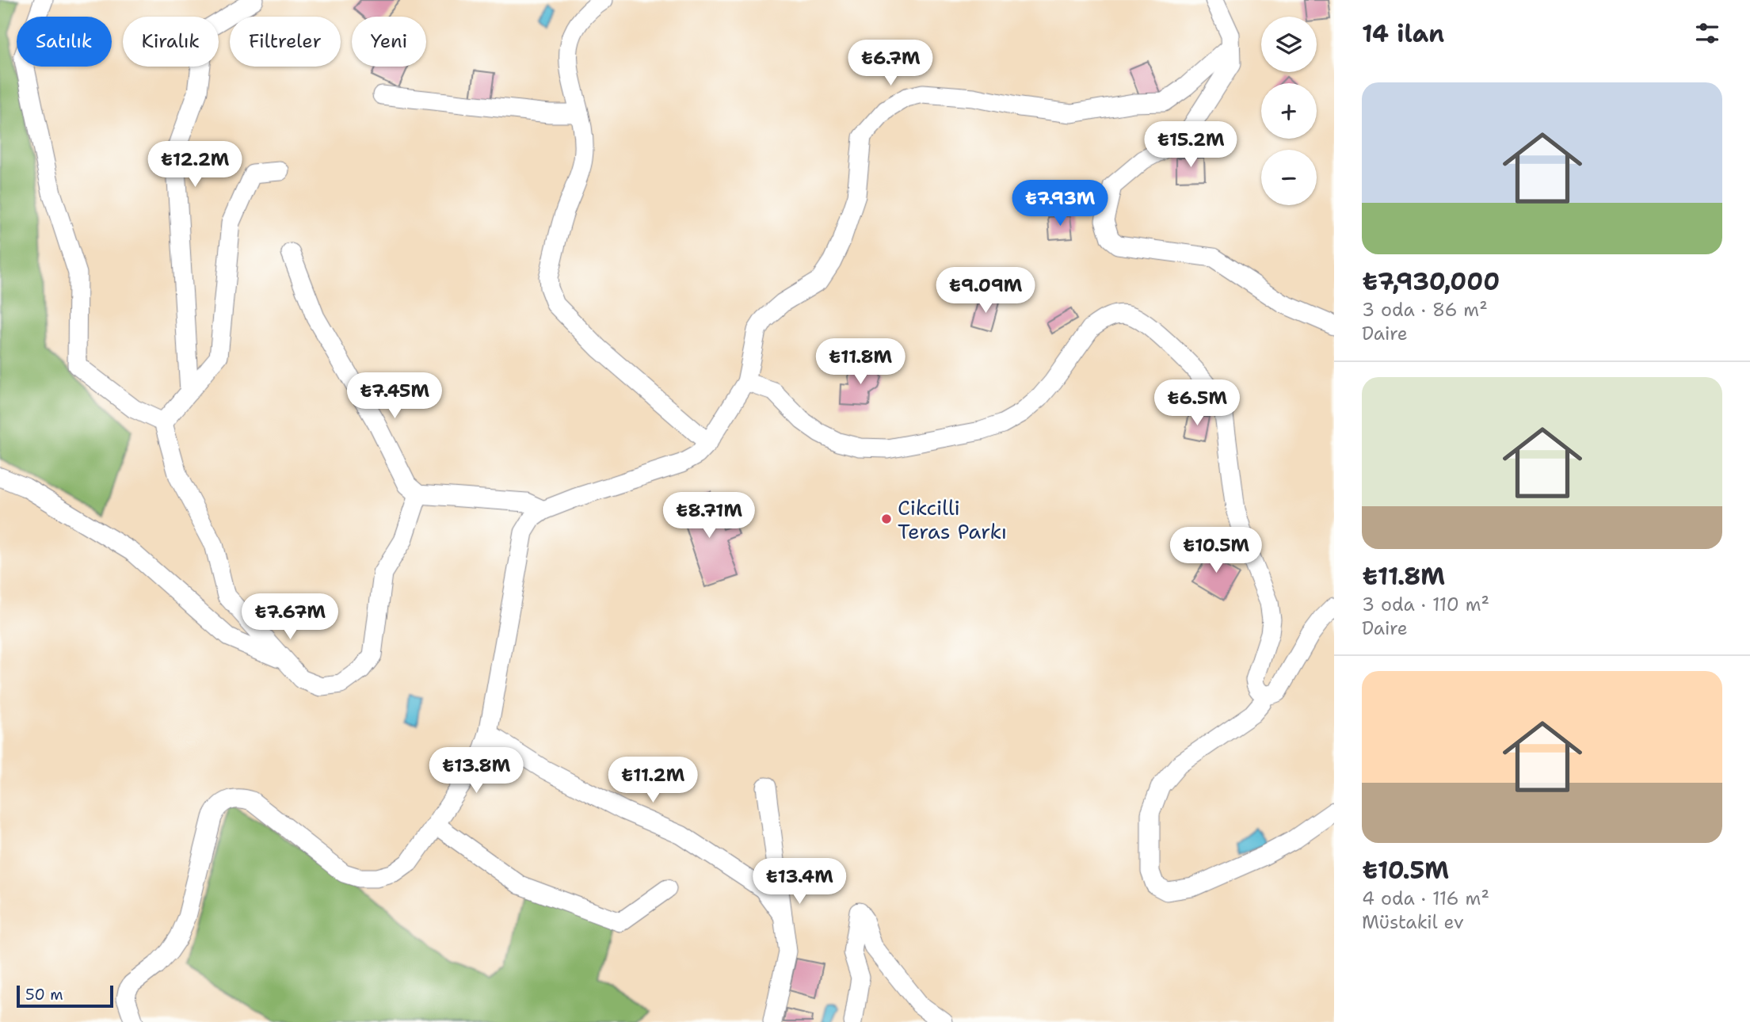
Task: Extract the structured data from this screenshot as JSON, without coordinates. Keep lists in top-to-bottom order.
{
  "places": ["Cikcilli Teras Parkı"],
  "scale_bar": "50 m",
  "page": {
    "heading": "14 ilan",
    "map_buttons": ["+", "−"],
    "chip": [
      "Satılık",
      "Kiralık",
      "Filtreler",
      "Yeni"
    ],
    "price": [
      "₺6.7M",
      "₺15.2M",
      "₺12.2M",
      "₺7.93M",
      "₺9.09M",
      "₺11.8M",
      "₺7.45M",
      "₺6.5M",
      "₺8.71M",
      "₺10.5M",
      "₺7.67M",
      "₺13.8M",
      "₺11.2M",
      "₺13.4M"
    ],
    "list": [
      {
        "name": "₺7,930,000",
        "note": "3 oda · 86 m² · Daire"
      },
      {
        "name": "₺11.8M",
        "note": "3 oda · 110 m² · Daire"
      },
      {
        "name": "₺10.5M",
        "note": "4 oda · 116 m² · Müstakil ev"
      }
    ],
    "scale": "50 m"
  }
}
